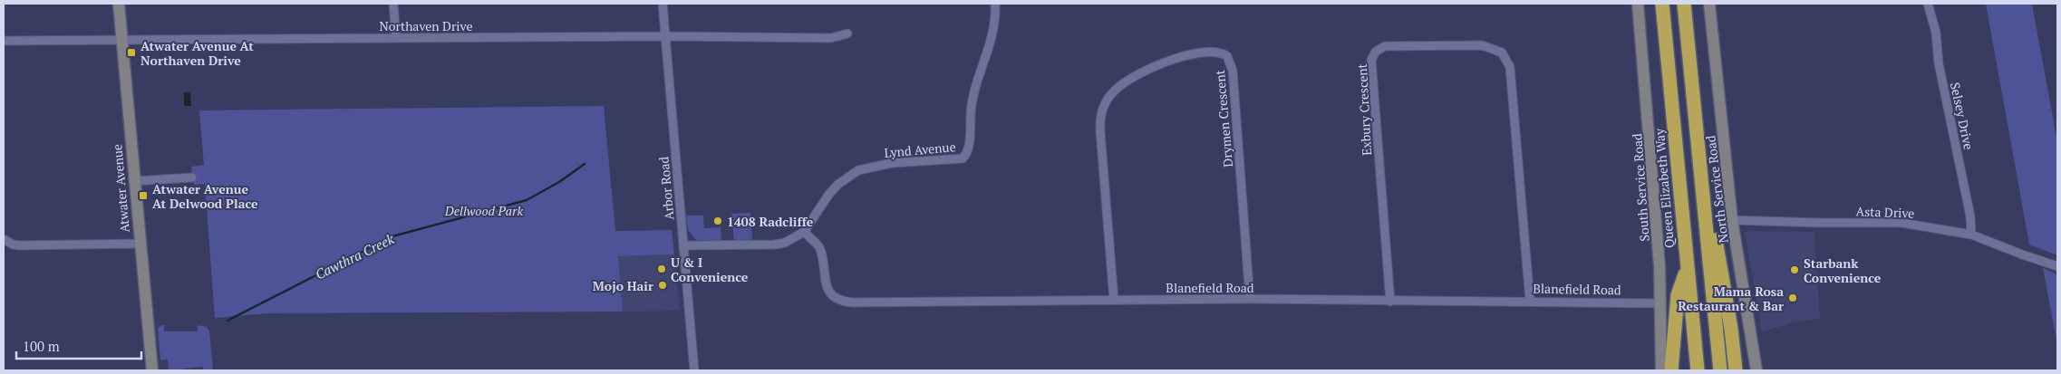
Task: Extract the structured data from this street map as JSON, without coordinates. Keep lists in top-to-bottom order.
{
  "streets": {
    "highway": ["Queen Elizabeth Way"],
    "street": [
      "Northaven Drive",
      "Exbury Crescent",
      "Selsey Drive",
      "Drymen Crescent",
      "Lynd Avenue",
      "South Service Road",
      "Atwater Avenue",
      "Arbor Road",
      "North Service Road",
      "Asta Drive",
      "Blanefield Road"
    ]
  },
  "crossings": [
    ["Northaven Drive", "Atwater Avenue"],
    ["Northaven Drive", "Arbor Road"],
    ["Exbury Crescent", "Blanefield Road"],
    ["Selsey Drive", "Asta Drive"],
    ["Drymen Crescent", "Blanefield Road"],
    ["Lynd Avenue", "Blanefield Road"],
    ["South Service Road", "Blanefield Road"],
    ["North Service Road", "Asta Drive"]
  ],
  "water": ["Cawthra Creek"],
  "parks": ["Dellwood Park"],
  "places": {
    "transit": ["Atwater Avenue At Northaven Drive", "Atwater Avenue At Delwood Place"],
    "other": [
      "1408 Radcliffe",
      "U & I Convenience",
      "Starbank Convenience",
      "Mojo Hair",
      "Mama Rosa Restaurant & Bar"
    ]
  },
  "scale_bar": "100 m"
}
